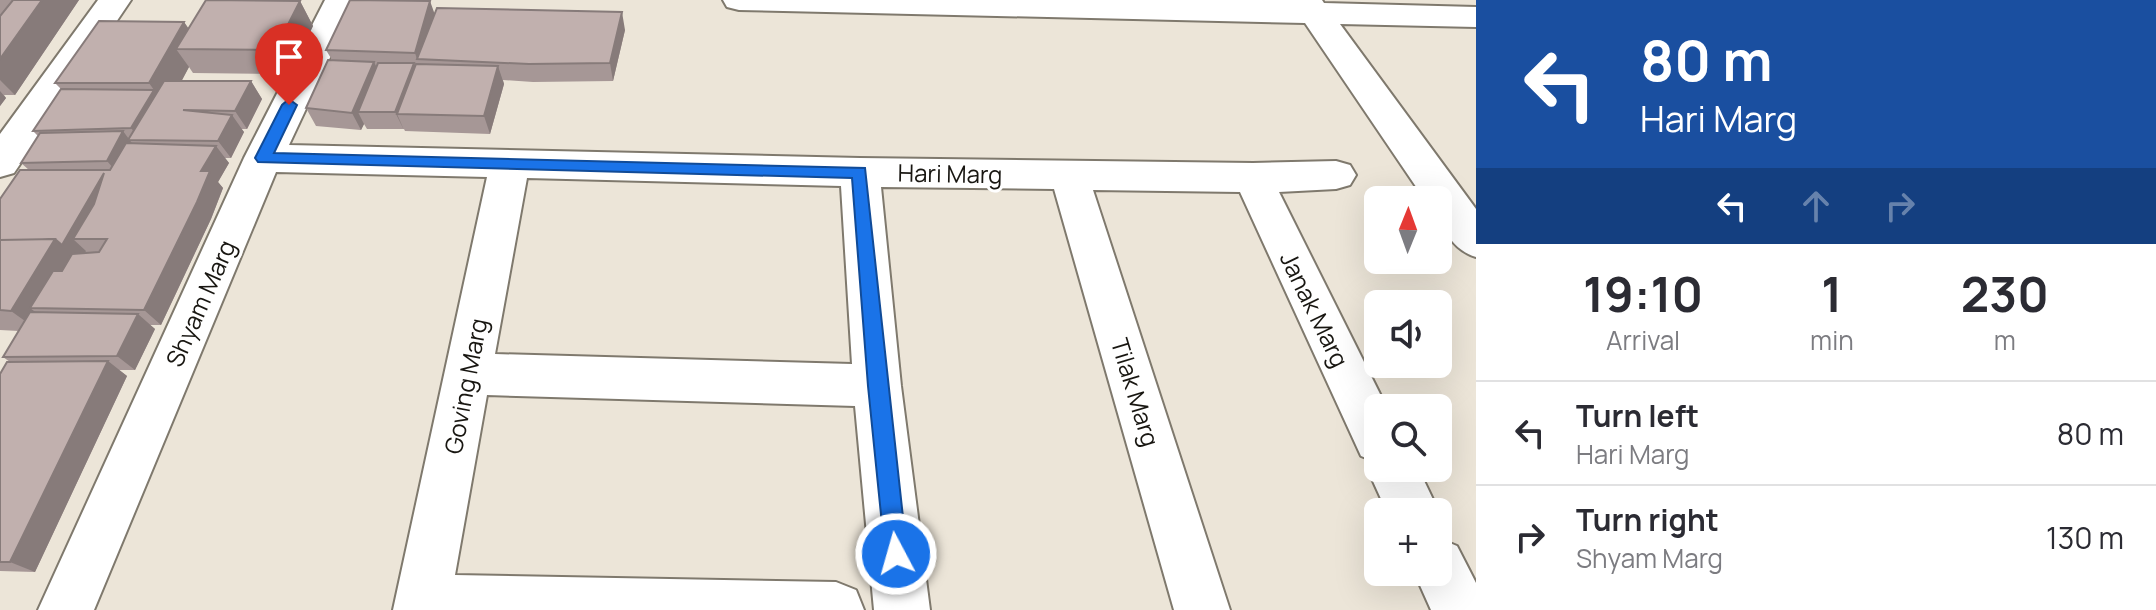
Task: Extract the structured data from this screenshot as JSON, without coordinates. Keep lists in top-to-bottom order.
{
  "streets": {
    "street": [
      "Hari Marg",
      "Shyam Marg",
      "Janak Marg",
      "Goving Marg",
      "Tilak Marg"
    ]
  },
  "crossings": [
    ["Hari Marg", "Shyam Marg"],
    ["Hari Marg", "Janak Marg"],
    ["Hari Marg", "Goving Marg"],
    ["Hari Marg", "Tilak Marg"]
  ],
  "north": "top",
  "page": {
    "turn": ["80 m", "Hari Marg"],
    "map_buttons": "+",
    "eta": [
      "19:10",
      "Arrival",
      "1",
      "min",
      "230",
      "m"
    ],
    "list": [
      {
        "name": "Turn left",
        "note": "Hari Marg",
        "value": "80 m"
      },
      {
        "name": "Turn right",
        "note": "Shyam Marg",
        "value": "130 m"
      }
    ]
  }
}
